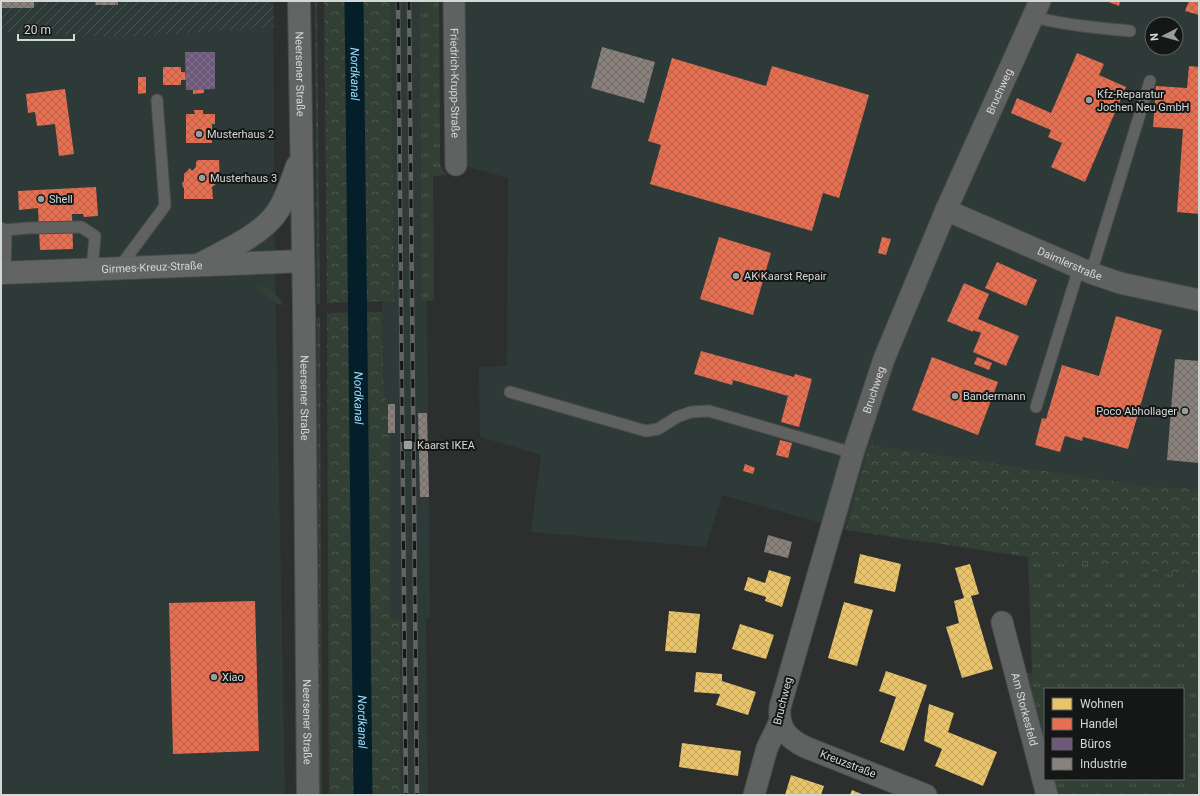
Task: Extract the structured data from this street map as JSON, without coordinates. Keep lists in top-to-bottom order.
{
  "streets": {
    "main road": ["Neersener Straße", "Girmes-Kreuz-Straße"],
    "street": [
      "Friedrich-Krupp-Straße",
      "Bruchweg",
      "Daimlerstraße",
      "Am Storkesfeld",
      "Kreuzstraße"
    ]
  },
  "crossings": [
    ["Neersener Straße", "Girmes-Kreuz-Straße"],
    ["Bruchweg", "Daimlerstraße"],
    ["Bruchweg", "Kreuzstraße"]
  ],
  "water": ["Nordkanal"],
  "places": {
    "other": [
      "Kfz-Reparatur Jochen Neu GmbH",
      "Musterhaus 2",
      "Musterhaus 3",
      "Shell",
      "AK Kaarst Repair",
      "Bandermann",
      "Poco Abhollager",
      "Xiao"
    ],
    "transit": ["Kaarst IKEA"]
  },
  "legend": [
    "Wohnen",
    "Handel",
    "Büros",
    "Industrie"
  ],
  "scale_bar": "20 m",
  "north": "left"
}
